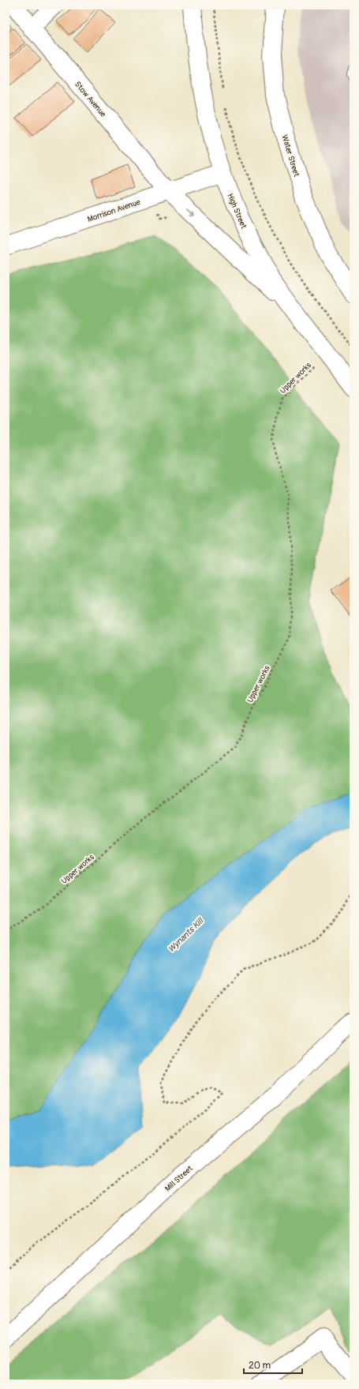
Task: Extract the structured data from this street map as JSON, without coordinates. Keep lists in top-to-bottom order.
{
  "streets": {
    "main road": [
      "Stow Avenue",
      "Water Street",
      "Morrison Avenue",
      "High Street",
      "Mill Street"
    ],
    "path": ["Upper works"]
  },
  "crossings": [
    ["Stow Avenue", "Morrison Avenue"],
    ["Stow Avenue", "High Street"],
    ["Morrison Avenue", "High Street"],
    ["High Street", "Upper works"]
  ],
  "one_way": ["Stow Avenue"],
  "water": ["Wynants Kill"],
  "scale_bar": "20 m"
}
